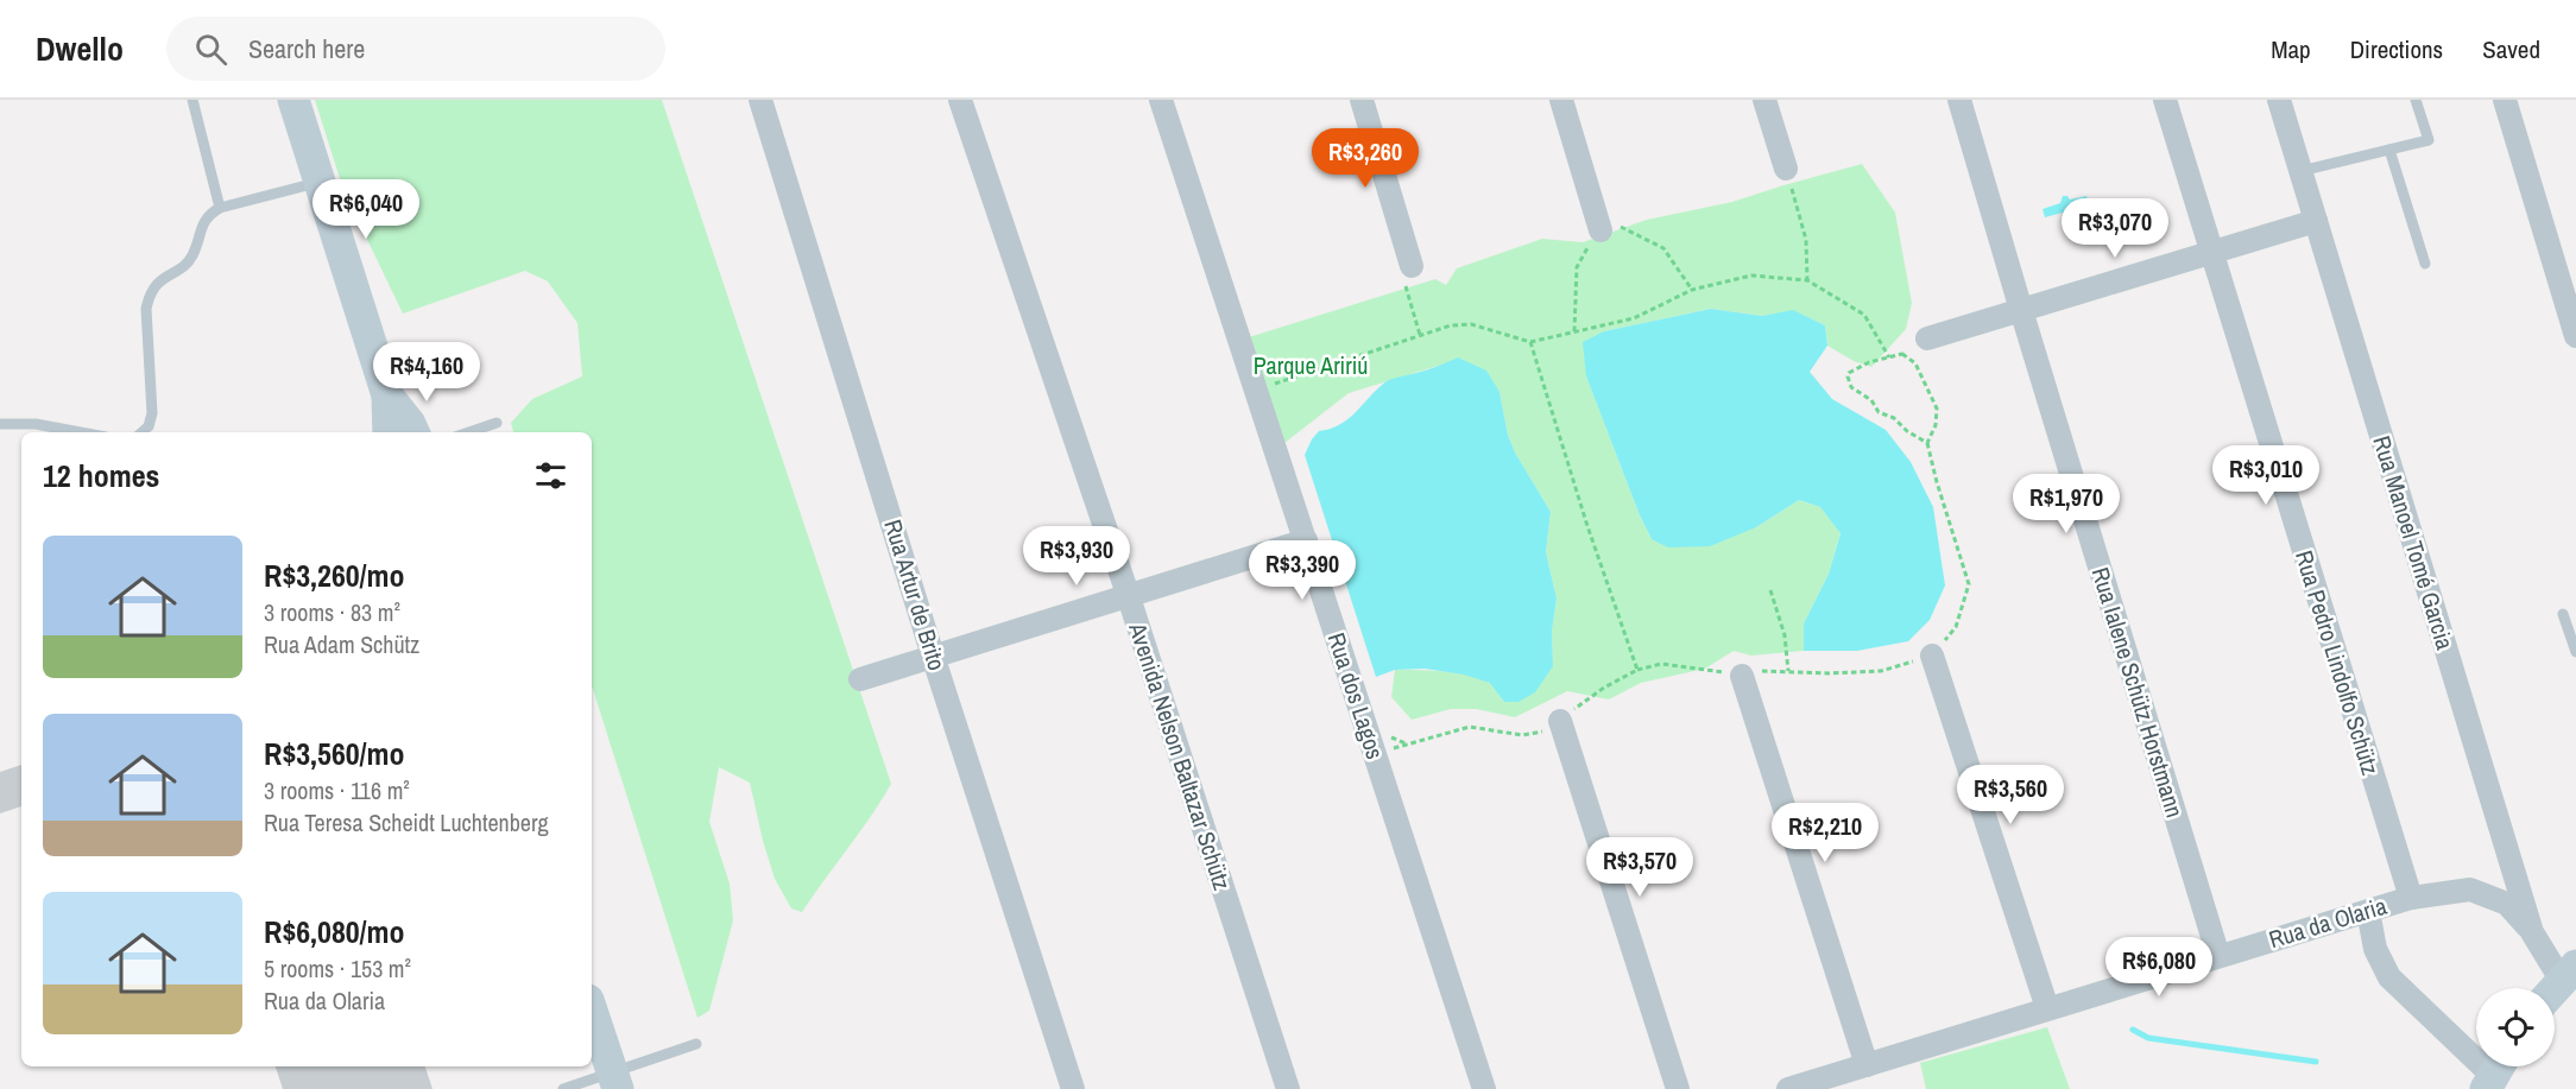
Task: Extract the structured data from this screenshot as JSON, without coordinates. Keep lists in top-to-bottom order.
{
  "streets": {
    "street": [
      "Rua Manoel Tomé Garcia",
      "Rua Artur de Brito",
      "Rua Pedro Lindolfo Schütz",
      "Rua Ialene Schütz Horstmann",
      "Rua dos Lagos",
      "Avenida Nelson Baltazar Schütz",
      "Rua da Olaria"
    ]
  },
  "crossings": [
    ["Rua Manoel Tomé Garcia", "Rua da Olaria"],
    ["Rua Pedro Lindolfo Schütz", "Rua da Olaria"],
    ["Rua Ialene Schütz Horstmann", "Rua da Olaria"]
  ],
  "parks": ["Parque Aririú"],
  "page": {
    "header": "Dwello",
    "search": "Search here",
    "nav": ["Map", "Directions", "Saved"],
    "price": [
      "R$3,260",
      "R$6,040",
      "R$3,070",
      "R$4,160",
      "R$3,010",
      "R$1,970",
      "R$3,930",
      "R$3,390",
      "R$3,560",
      "R$2,210",
      "R$3,570",
      "R$6,080"
    ],
    "heading": "12 homes",
    "list": [
      {
        "name": "R$3,260/mo",
        "note": "3 rooms · 83 m² · Rua Adam Schütz"
      },
      {
        "name": "R$3,560/mo",
        "note": "3 rooms · 116 m² · Rua Teresa Scheidt Luchtenberg"
      },
      {
        "name": "R$6,080/mo",
        "note": "5 rooms · 153 m² · Rua da Olaria"
      }
    ]
  }
}
